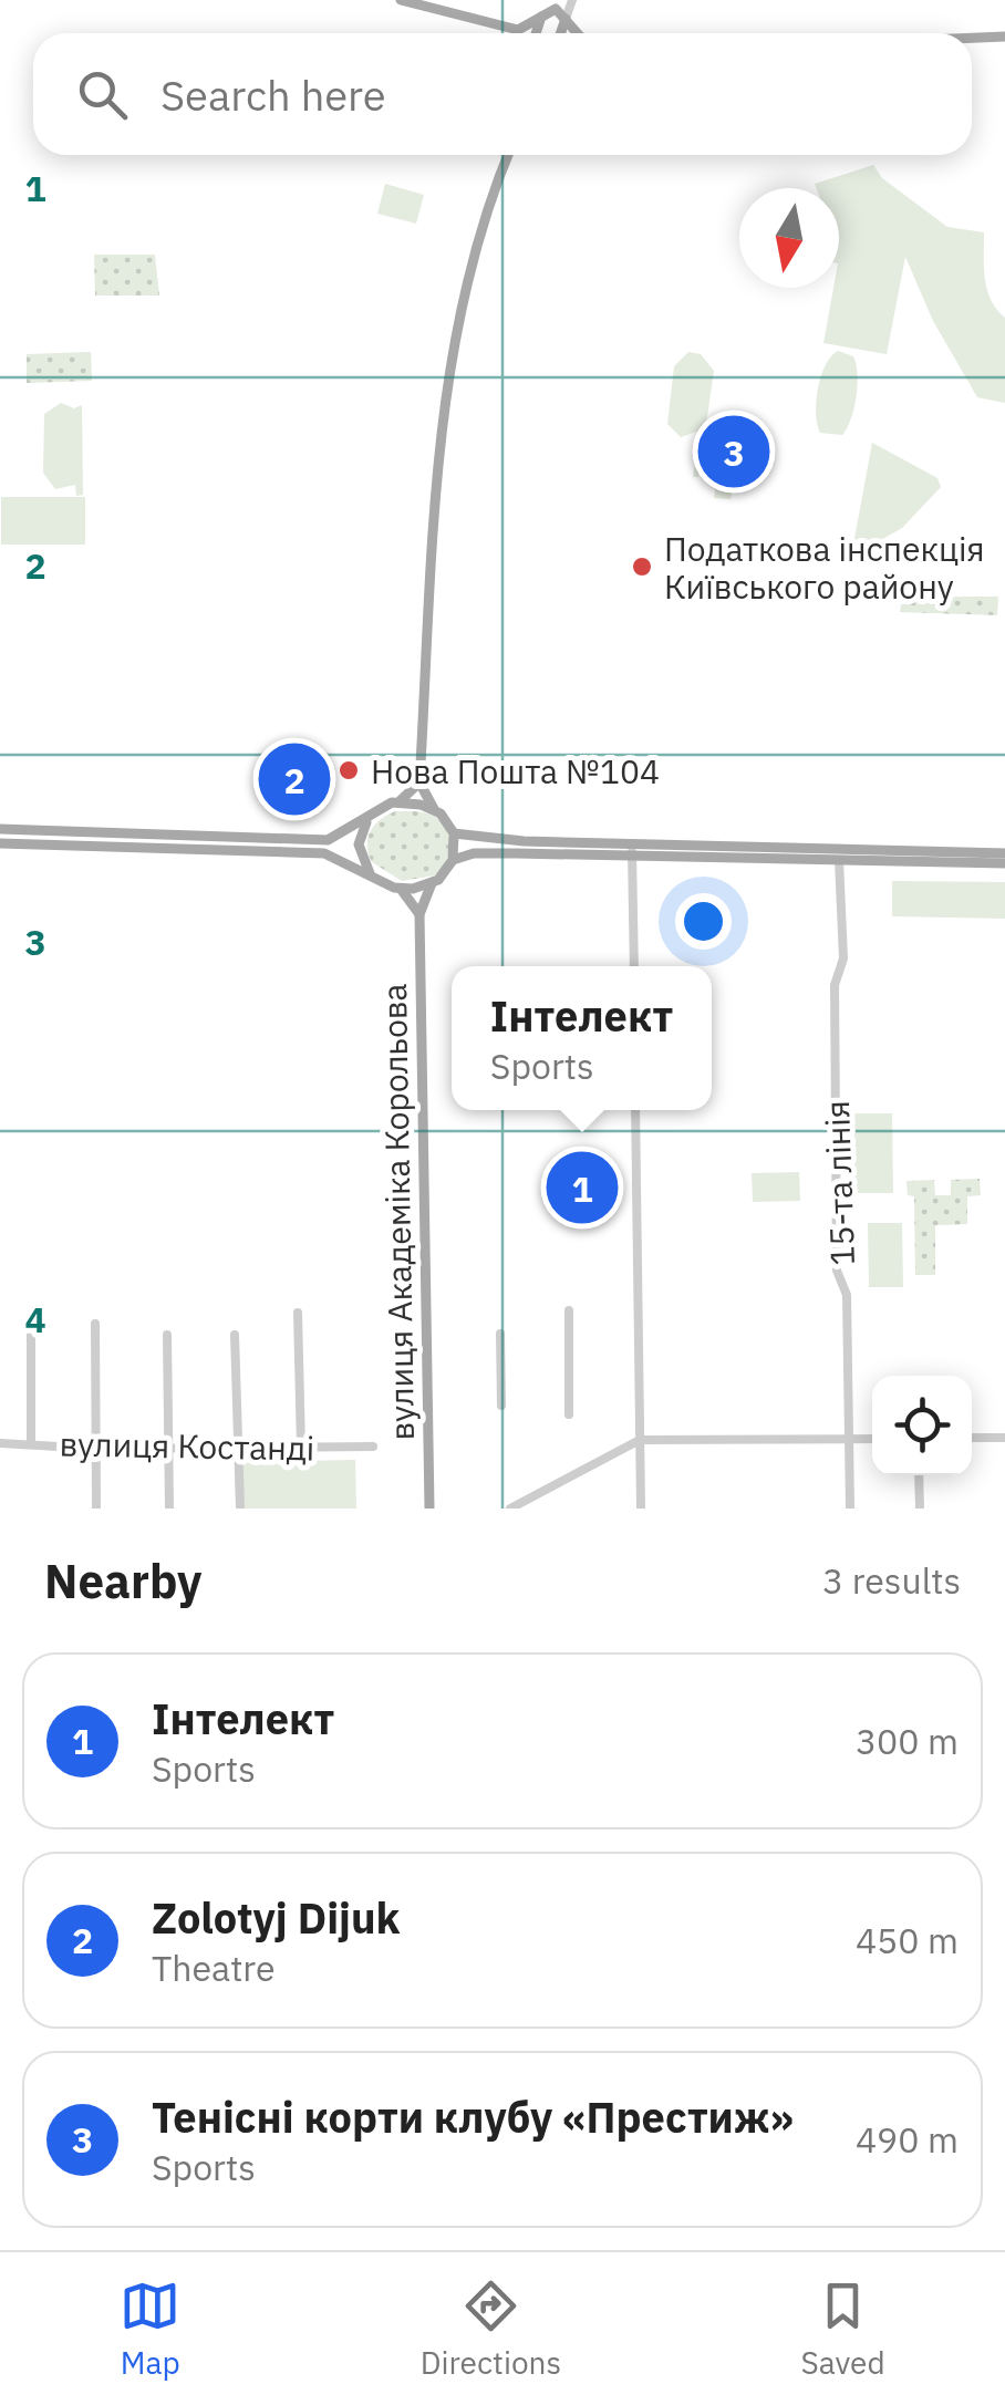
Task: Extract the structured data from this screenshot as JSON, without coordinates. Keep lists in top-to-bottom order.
{
  "streets": {
    "main road": ["вулиця Академіка Корольова"],
    "street": ["15-та лінія", "вулиця Костанді"]
  },
  "places": ["Податкова інспекція Київського району", "Нова Пошта №104"],
  "north": "bottom",
  "page": {
    "search": "Search here",
    "pins": ["3", "2", "1"],
    "popup": ["Інтелект", "Sports"],
    "heading": ["Nearby", "3 results"],
    "list": [
      {
        "mark": "1",
        "name": "Інтелект",
        "note": "Sports",
        "value": "300 m"
      },
      {
        "mark": "2",
        "name": "Zolotyj Dijuk",
        "note": "Theatre",
        "value": "450 m"
      },
      {
        "mark": "3",
        "name": "Тенісні корти клубу «Престиж»",
        "note": "Sports",
        "value": "490 m"
      }
    ],
    "nav": ["Map", "Directions", "Saved"]
  },
  "grid": {
    "rows": [
      "1",
      "2",
      "3",
      "4"
    ]
  }
}
